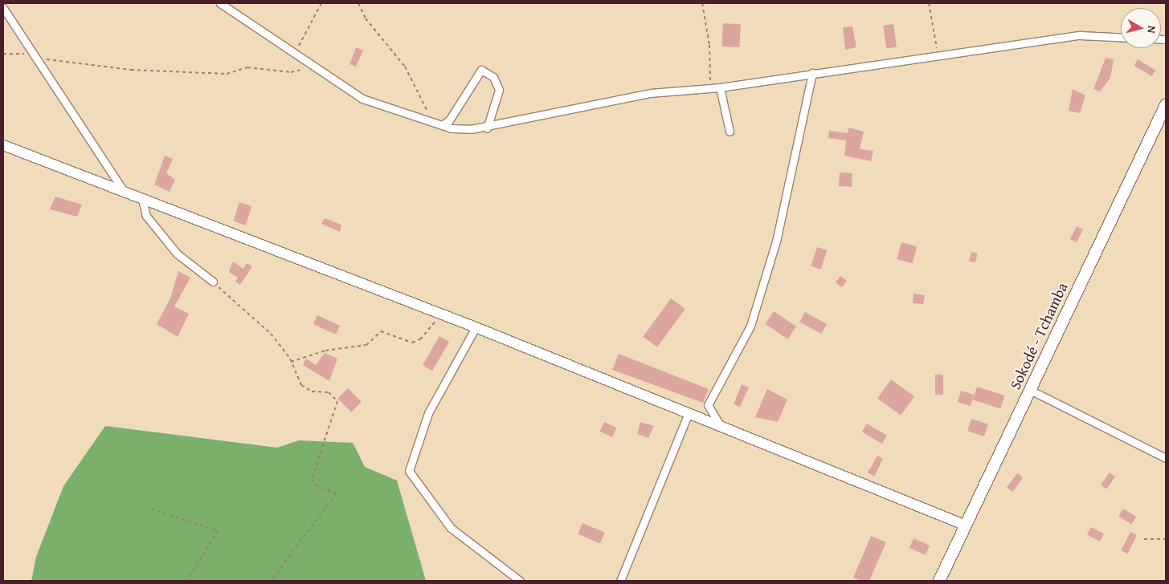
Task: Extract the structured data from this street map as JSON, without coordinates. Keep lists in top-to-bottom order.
{
  "streets": {
    "main road": ["Sokodé - Tchamba"]
  },
  "north": "right"
}
